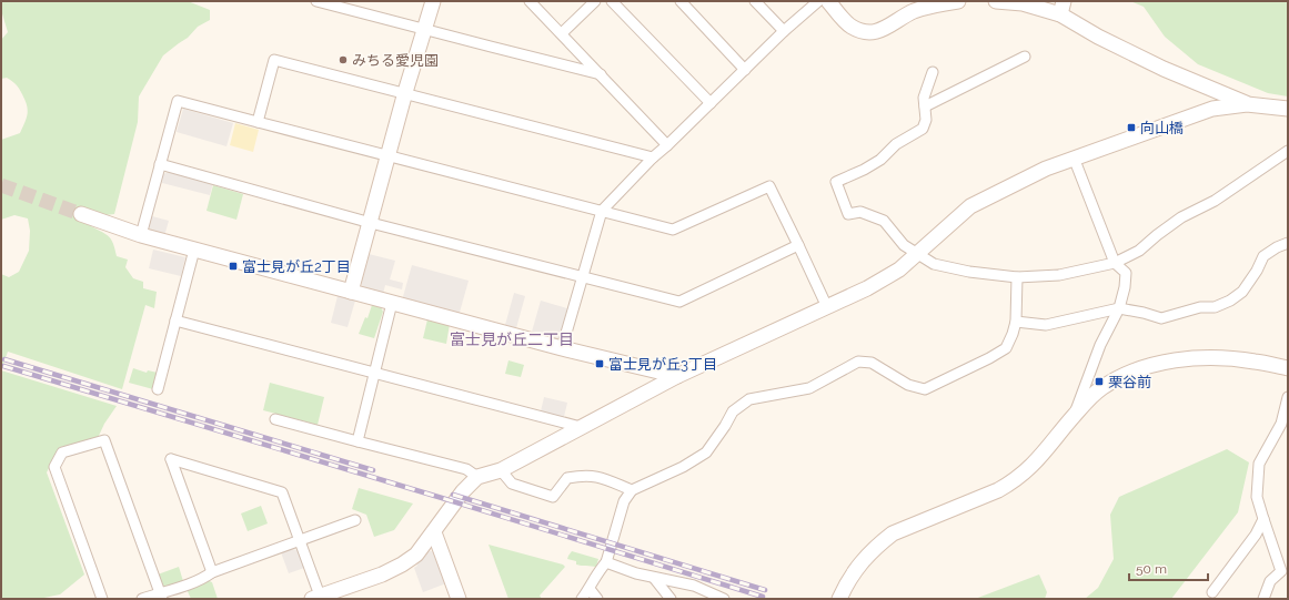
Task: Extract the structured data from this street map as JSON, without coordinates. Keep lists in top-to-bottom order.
{
  "districts": ["富士見が丘二丁目"],
  "places": {
    "other": ["みちる愛児園"],
    "transit": [
      "向山橋",
      "富士見が丘2丁目",
      "富士見が丘3丁目",
      "栗谷前"
    ]
  },
  "scale_bar": "50 m"
}
